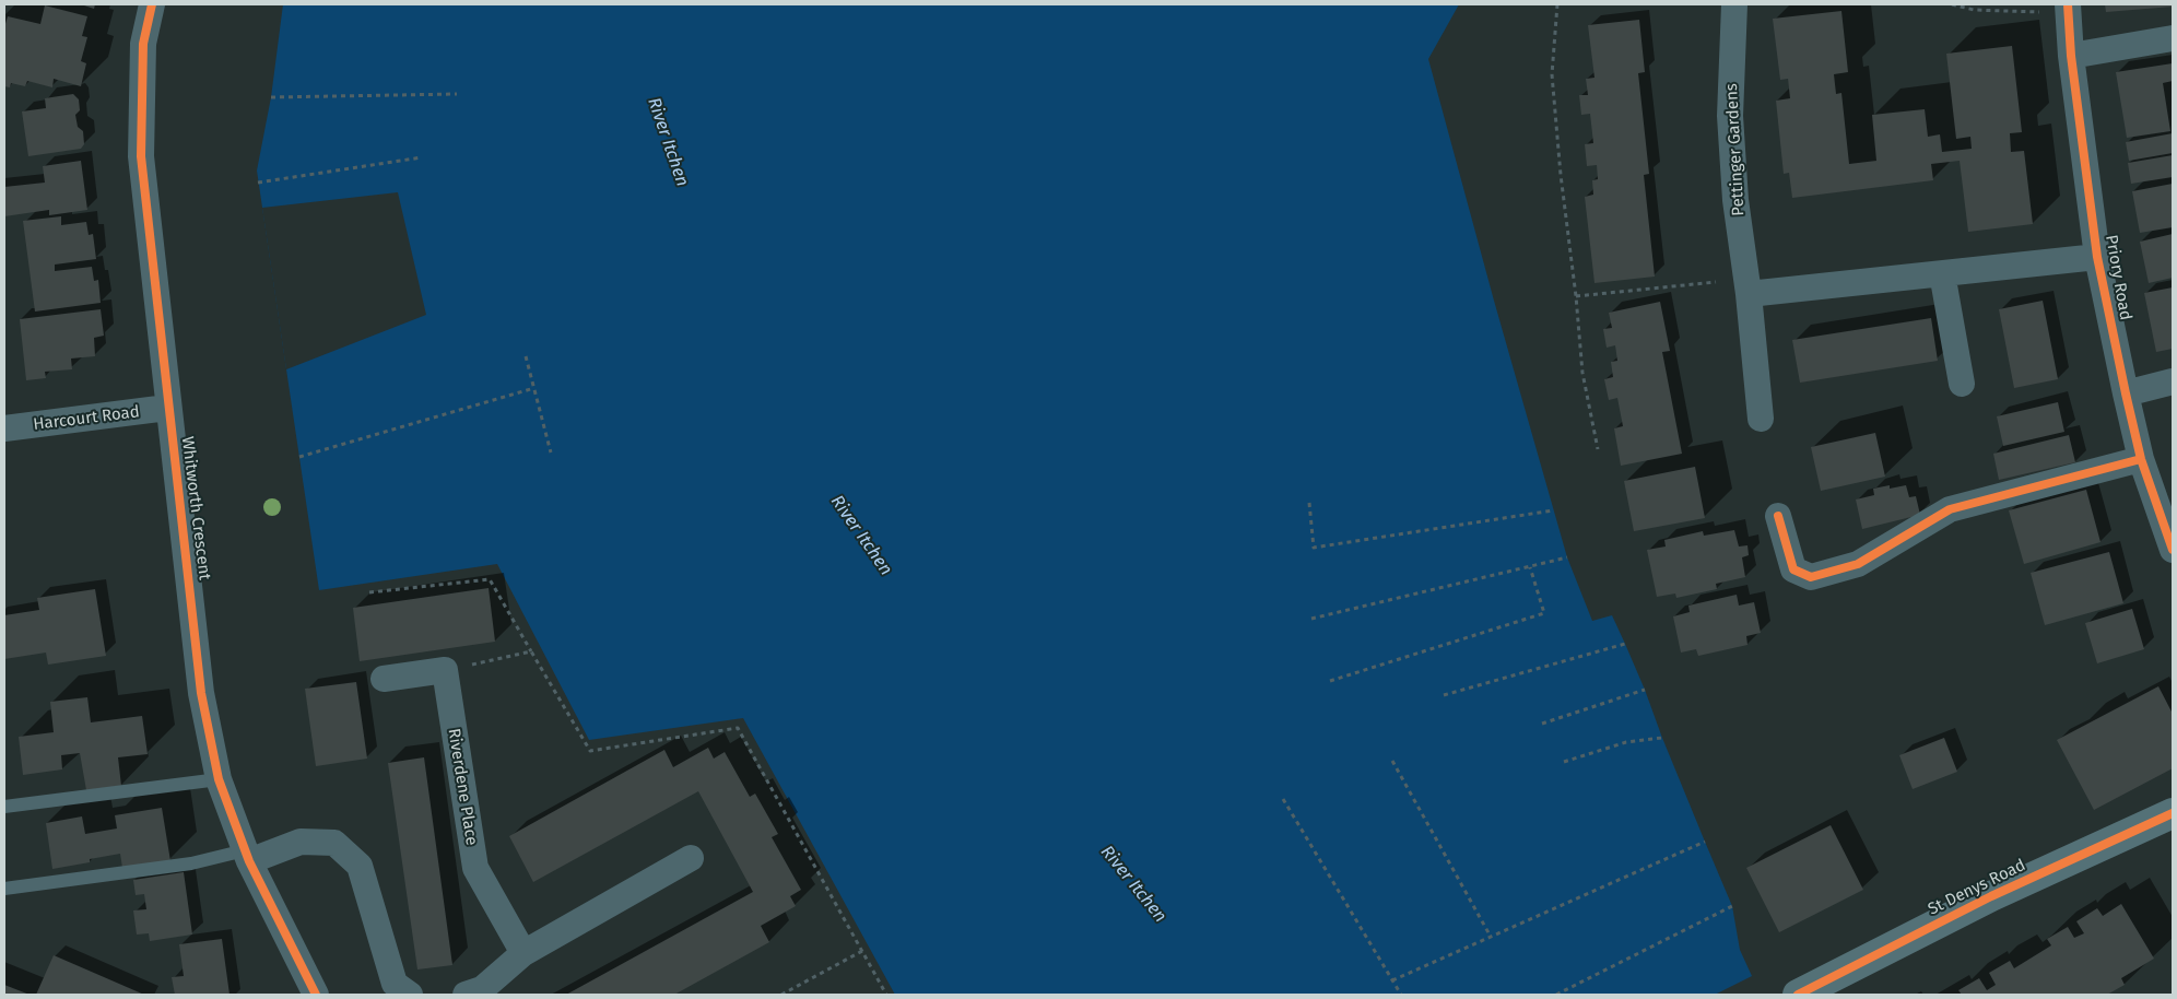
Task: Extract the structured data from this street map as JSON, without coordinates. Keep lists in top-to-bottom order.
{
  "streets": {
    "main road": ["St Denys Road"],
    "street": [
      "Pettinger Gardens",
      "Priory Road",
      "Harcourt Road",
      "Whitworth Crescent",
      "Riverdene Place"
    ]
  },
  "crossings": [
    ["Harcourt Road", "Whitworth Crescent"]
  ],
  "water": ["River Itchen"]
}
